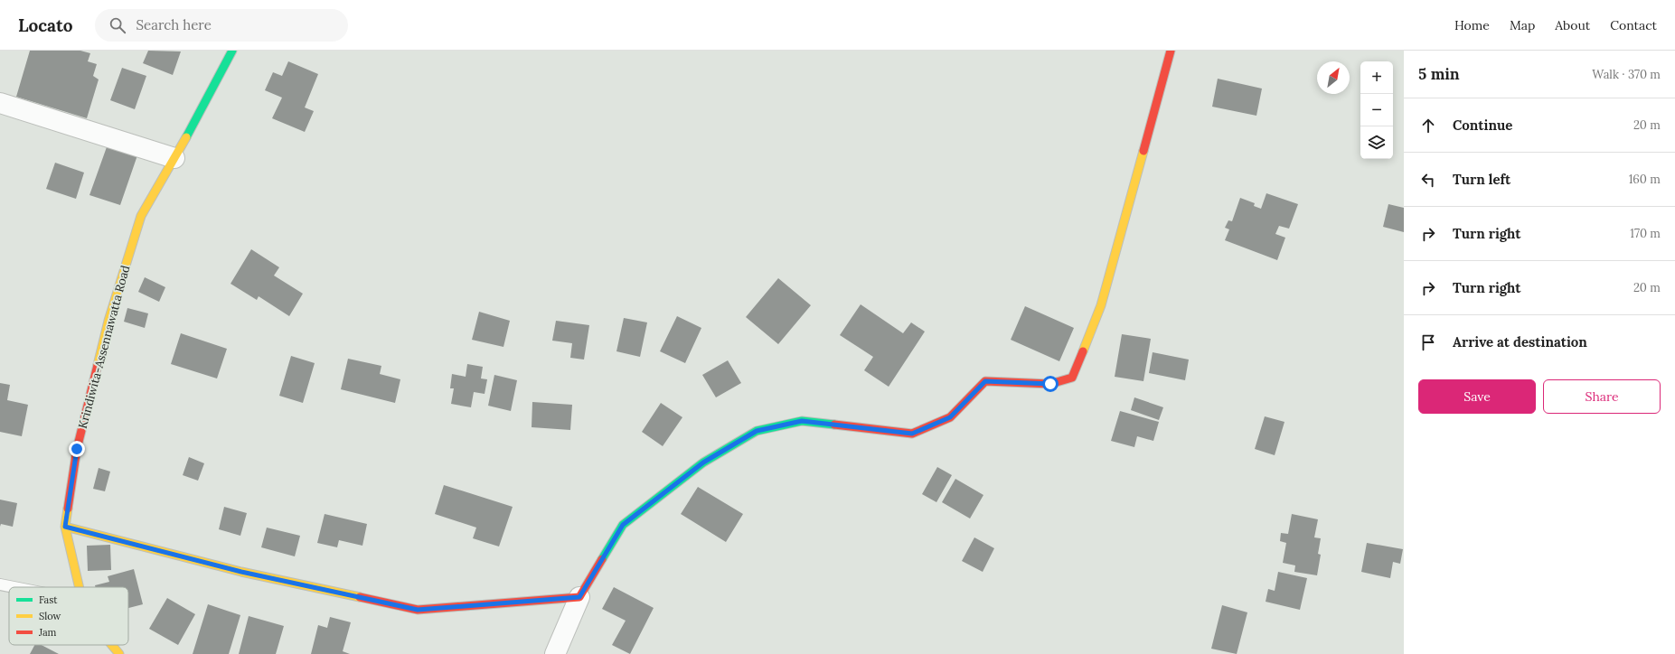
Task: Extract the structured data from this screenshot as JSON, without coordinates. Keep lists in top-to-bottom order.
{
  "streets": {
    "street": ["Krindiwita-Assennawatta Road"]
  },
  "legend": ["Fast", "Slow", "Jam"],
  "north": "top right",
  "page": {
    "header": "Locato",
    "search": "Search here",
    "nav": [
      "Home",
      "Map",
      "About",
      "Contact"
    ],
    "heading": ["5 min", "Walk · 370 m"],
    "map_buttons": ["+", "−"],
    "list": [
      ["Continue", "20 m"],
      ["Turn left", "160 m"],
      ["Turn right", "170 m"],
      ["Turn right", "20 m"],
      "Arrive at destination"
    ],
    "buttons": ["Save", "Share"]
  }
}
